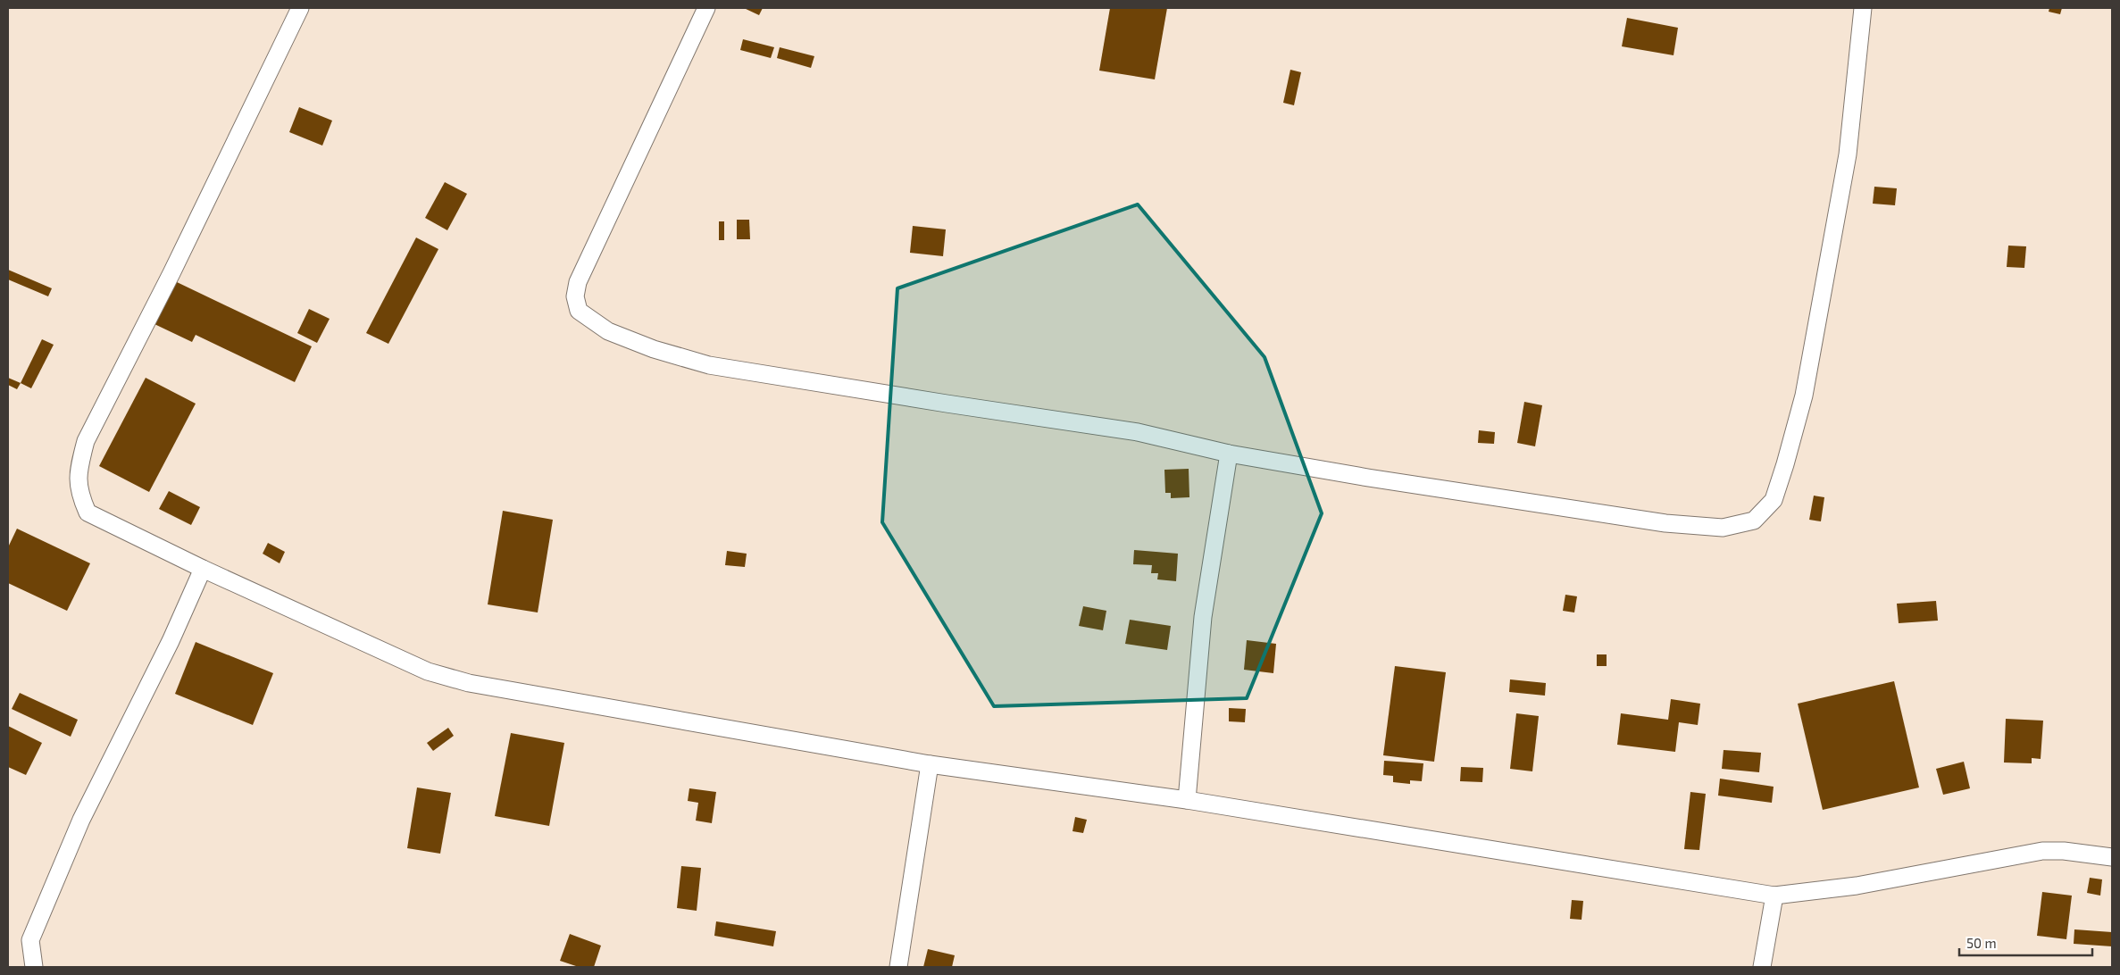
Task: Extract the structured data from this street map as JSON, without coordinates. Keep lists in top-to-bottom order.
{
  "scale_bar": "50 m"
}
